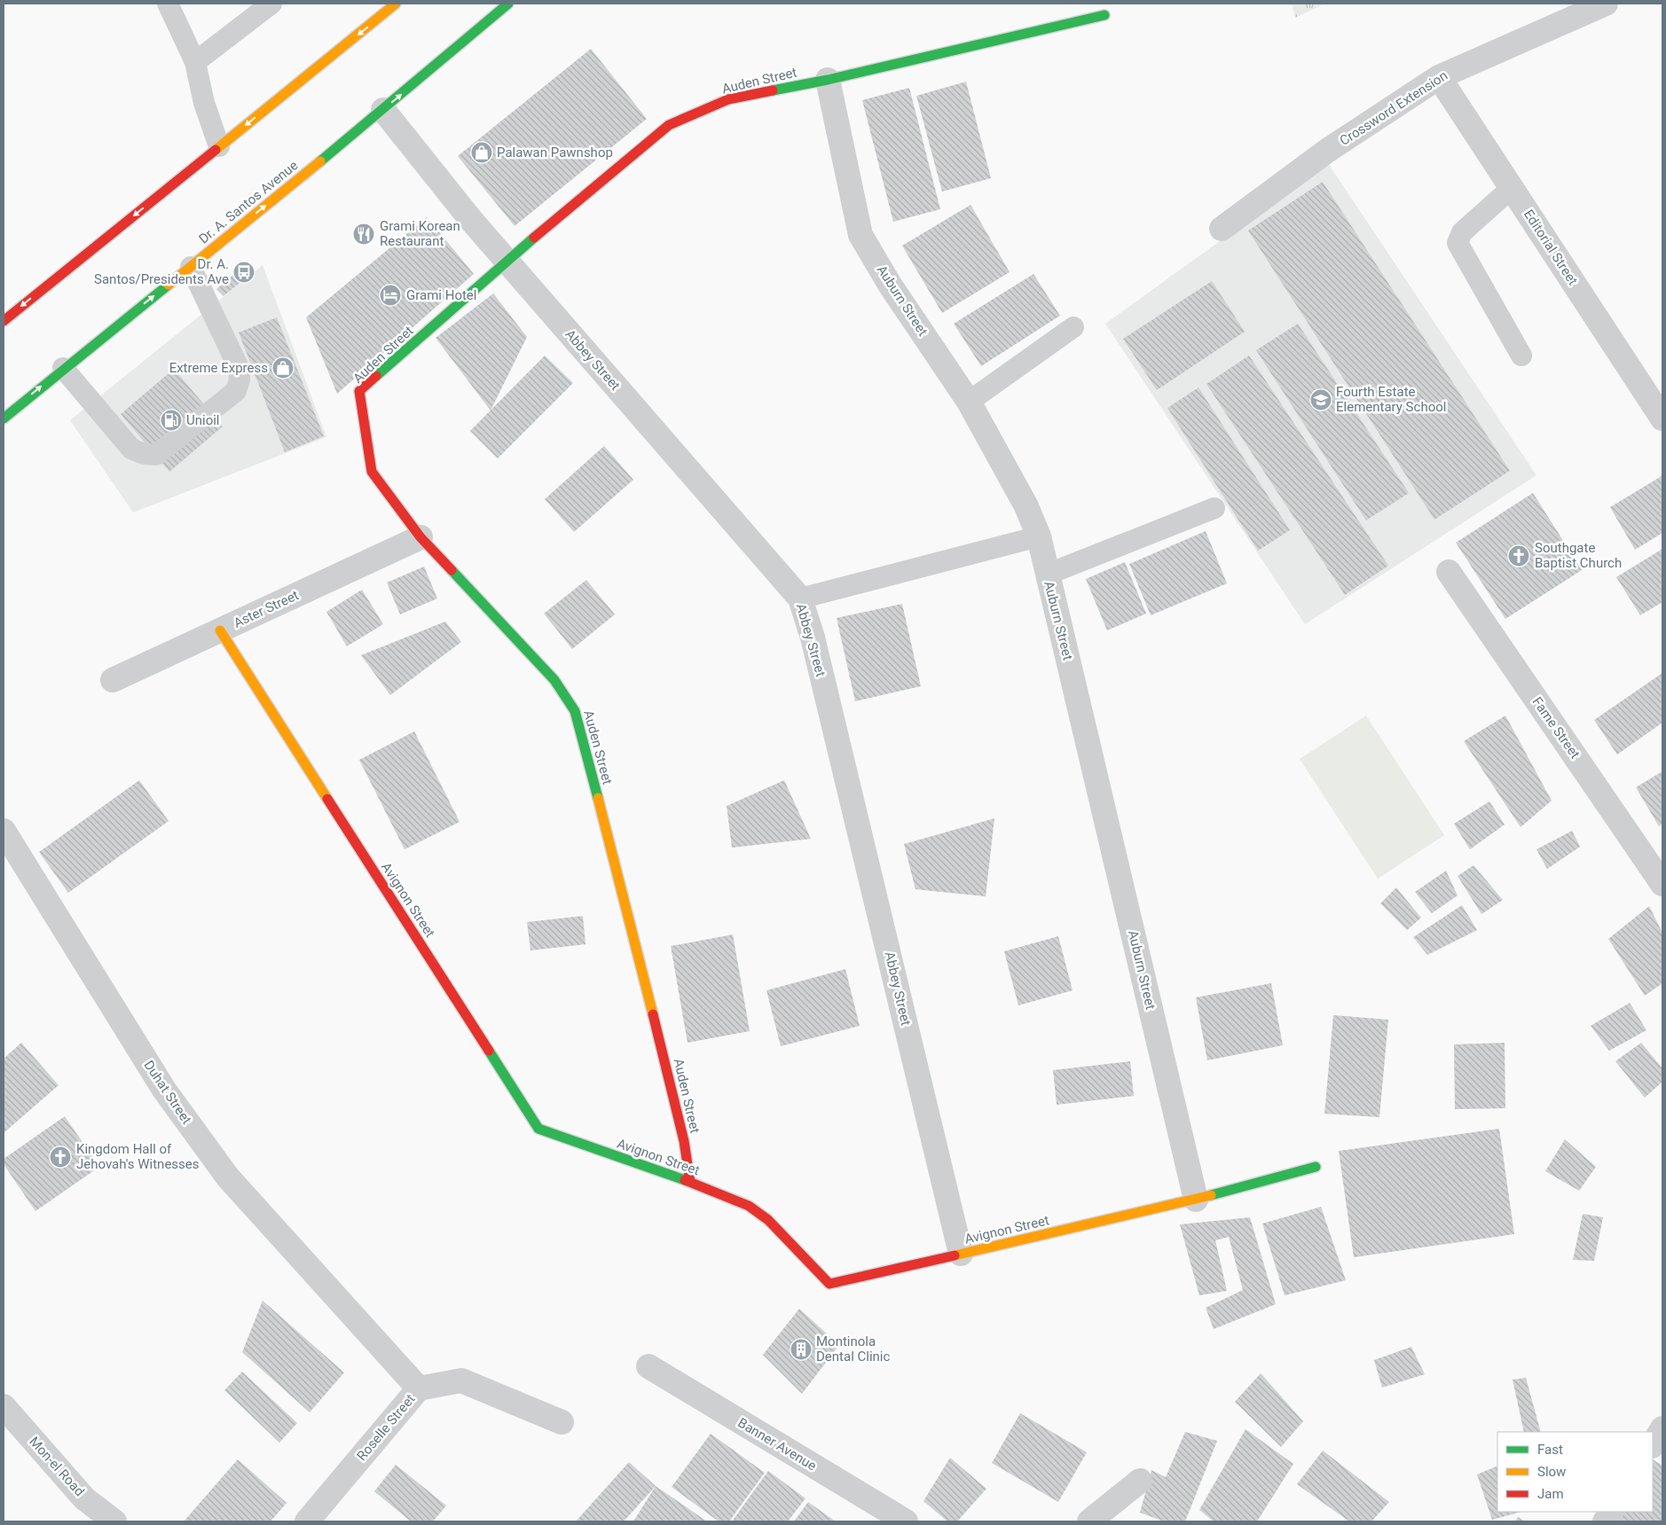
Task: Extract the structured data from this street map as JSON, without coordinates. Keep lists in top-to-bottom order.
{
  "streets": {
    "street": [
      "Auden Street",
      "Crossword Extension",
      "Dr. A. Santos Avenue",
      "Editorial Street",
      "Auburn Street",
      "Abbey Street",
      "Aster Street",
      "Fame Street",
      "Avignon Street",
      "Duhat Street",
      "Roselle Street",
      "Banner Avenue",
      "Mon-el Road"
    ]
  },
  "crossings": [
    ["Auden Street", "Auburn Street"],
    ["Auden Street", "Abbey Street"],
    ["Auden Street", "Aster Street"],
    ["Auden Street", "Avignon Street"],
    ["Crossword Extension", "Editorial Street"],
    ["Dr. A. Santos Avenue", "Abbey Street"],
    ["Auburn Street", "Avignon Street"],
    ["Abbey Street", "Avignon Street"],
    ["Aster Street", "Avignon Street"],
    ["Duhat Street", "Roselle Street"]
  ],
  "places": {
    "shop": ["Palawan Pawnshop", "Extreme Express"],
    "restaurant": ["Grami Korean Restaurant"],
    "bus stop": ["Dr. A. Santos/Presidents Ave"],
    "hotel": ["Grami Hotel"],
    "school or university": ["Fourth Estate Elementary School"],
    "fuel station": ["Unioil"],
    "church": ["Southgate Baptist Church", "Kingdom Hall of Jehovah's Witnesses"],
    "building": ["Montinola Dental Clinic"]
  },
  "legend": ["Fast", "Slow", "Jam"]
}
